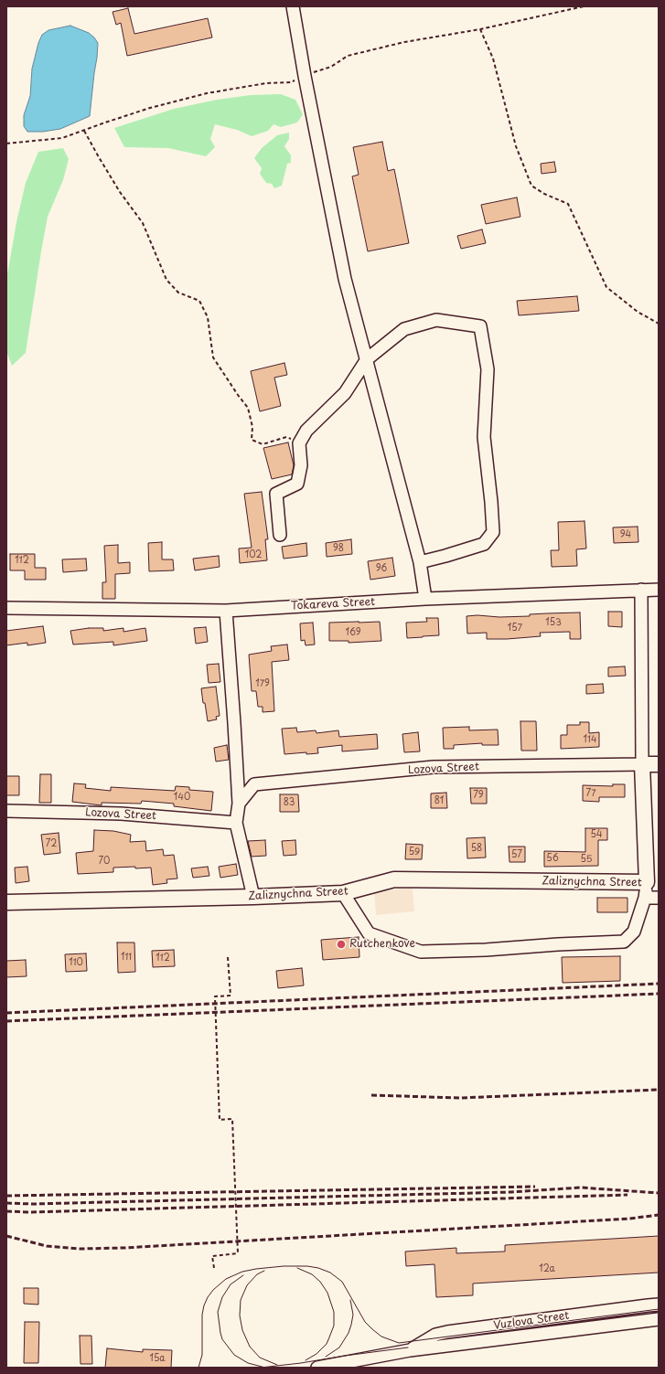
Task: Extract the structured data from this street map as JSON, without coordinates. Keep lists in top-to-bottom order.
{
  "streets": {
    "main road": ["Lozova Street", "Zaliznychna Street"],
    "street": ["Tokareva Street", "Vuzlova Street"]
  },
  "places": ["Rutchenkove"],
  "house_numbers": [
    "94",
    "98",
    "102",
    "112",
    "96",
    "153",
    "157",
    "169",
    "179",
    "114",
    "77",
    "79",
    "140",
    "81",
    "83",
    "54",
    "72",
    "58",
    "59",
    "57",
    "56",
    "55",
    "70",
    "111",
    "112",
    "110",
    "12а",
    "15а"
  ]
}
